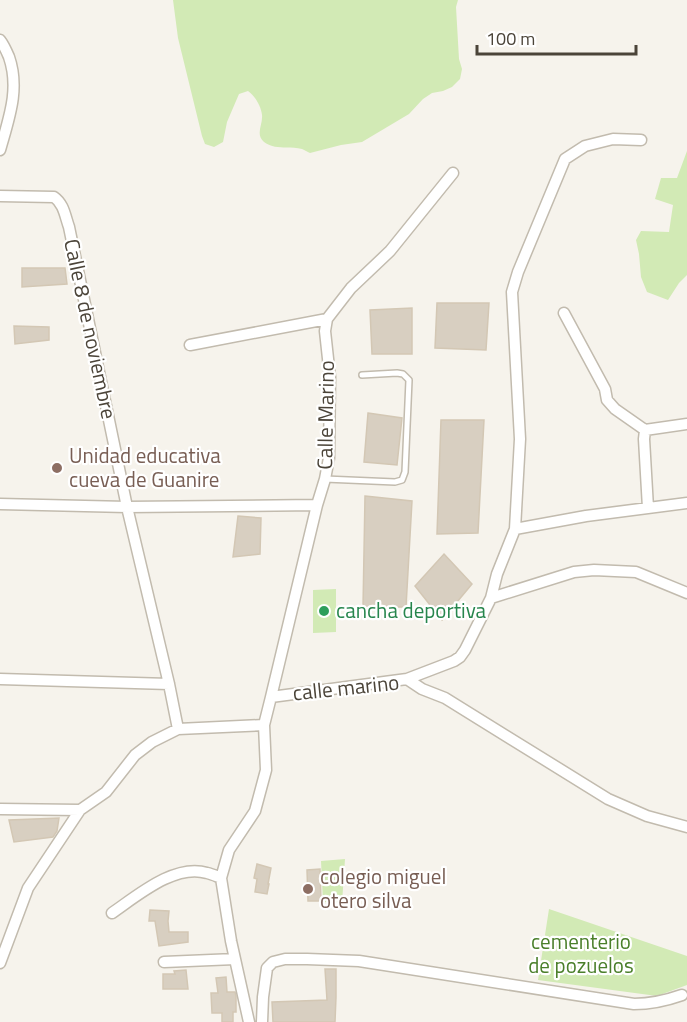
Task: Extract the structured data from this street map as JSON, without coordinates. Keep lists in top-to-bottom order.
{
  "streets": {
    "street": ["Calle 8 de noviembre", "Calle Marino", "calle marino"]
  },
  "crossings": [
    ["Calle Marino", "calle marino"]
  ],
  "parks": ["cementerio de pozuelos"],
  "places": ["Unidad educativa cueva de Guanire", "cancha deportiva", "colegio miguel otero silva"],
  "scale_bar": "100 m"
}
